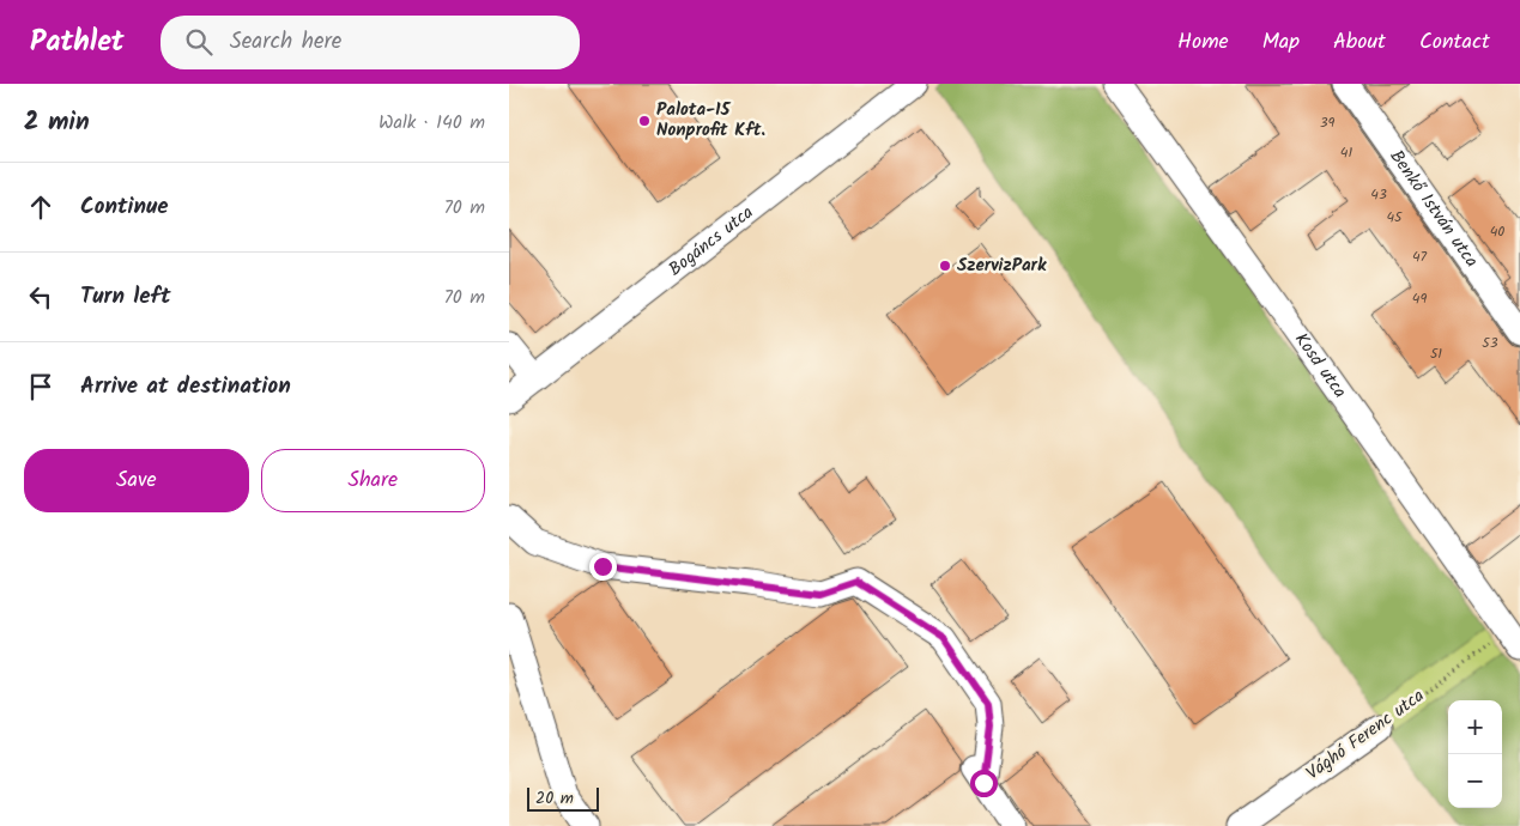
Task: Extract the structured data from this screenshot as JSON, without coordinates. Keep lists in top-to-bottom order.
{
  "streets": {
    "street": [
      "Benkő István utca",
      "Bogáncs utca",
      "Kosd utca",
      "Vághó Ferenc utca"
    ]
  },
  "crossings": [
    ["Kosd utca", "Vághó Ferenc utca"]
  ],
  "places": ["Palota-15 Nonprofit Kft.", "SzervizPark"],
  "house_numbers": [
    "39",
    "41",
    "43",
    "45",
    "40",
    "47",
    "49",
    "53",
    "51"
  ],
  "scale_bar": "20 m",
  "page": {
    "header": "Pathlet",
    "search": "Search here",
    "nav": [
      "Home",
      "Map",
      "About",
      "Contact"
    ],
    "heading": ["2 min", "Walk · 140 m"],
    "list": [
      ["Continue", "70 m"],
      ["Turn left", "70 m"],
      "Arrive at destination"
    ],
    "buttons": ["Save", "Share"],
    "map_buttons": ["+", "−"],
    "scale": "20 m"
  }
}
